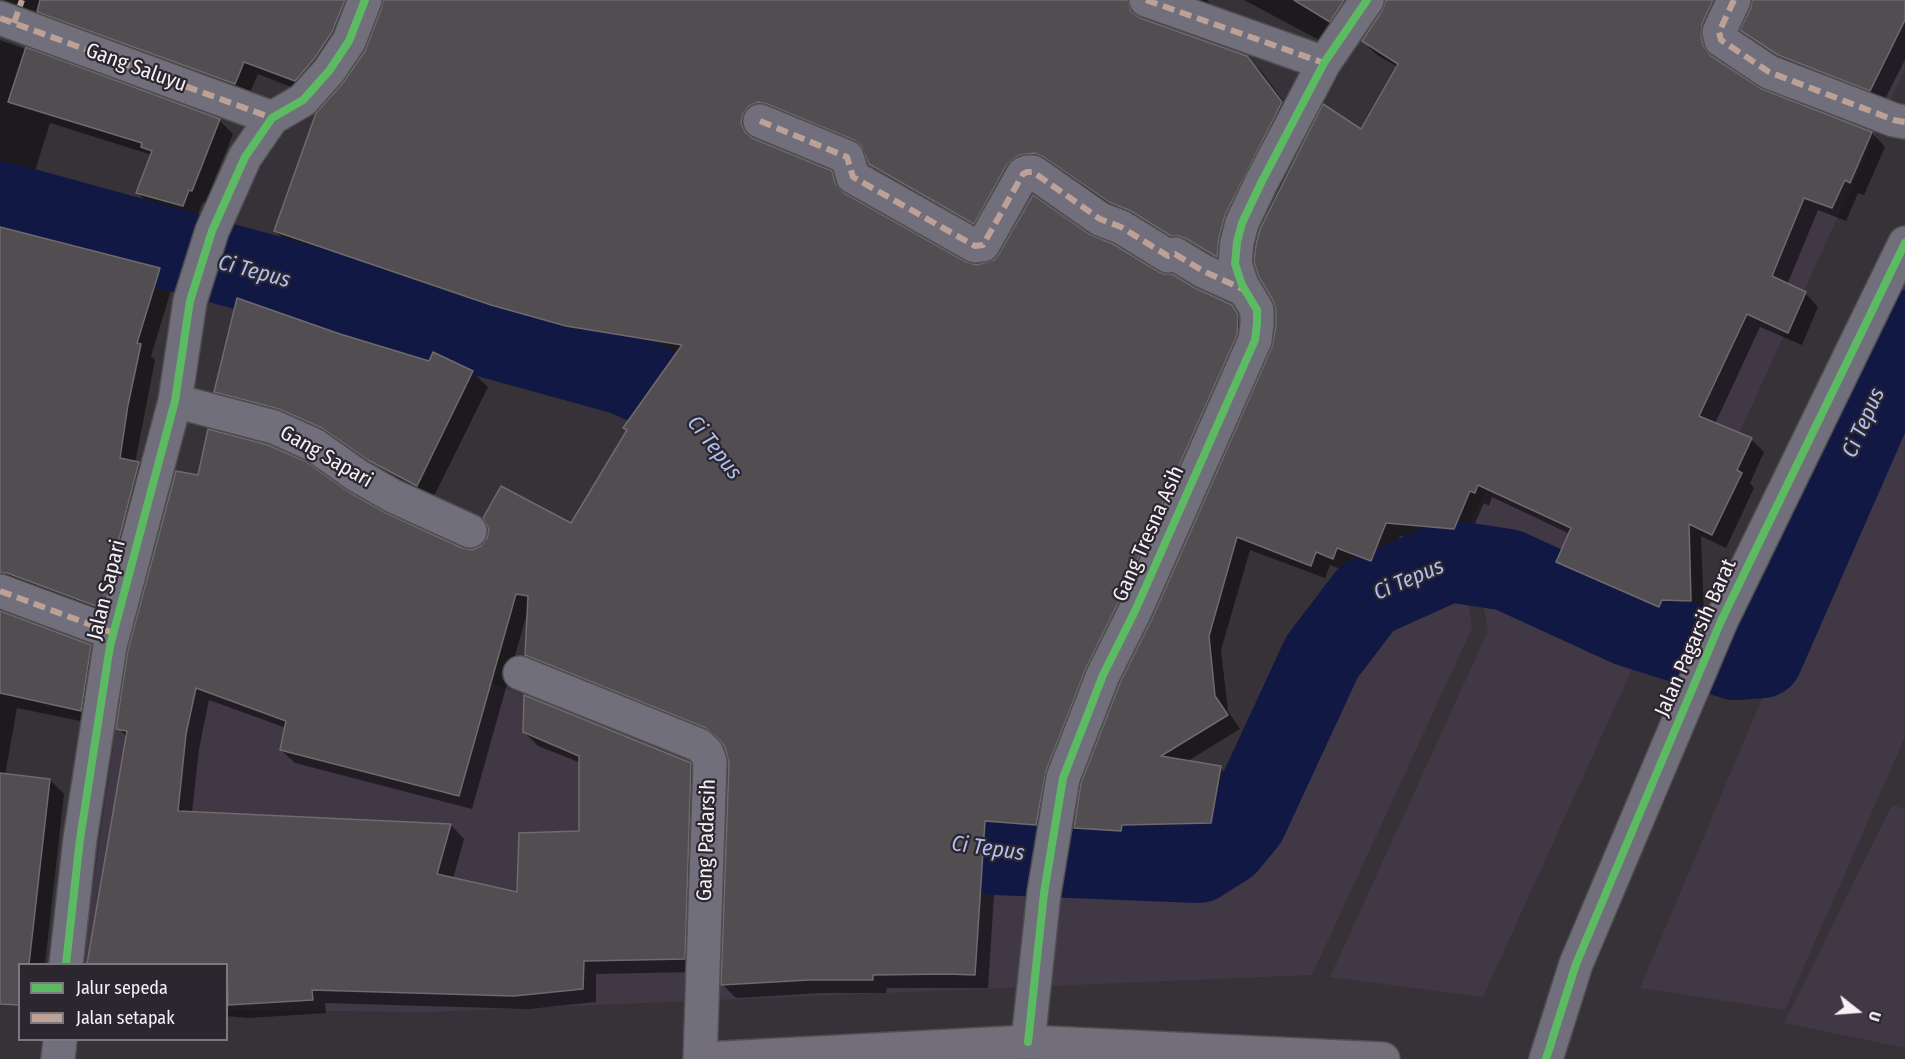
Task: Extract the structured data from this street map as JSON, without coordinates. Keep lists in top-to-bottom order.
{
  "streets": {
    "street": [
      "Gang Saluyu",
      "Gang Sapari",
      "Gang Tresna Asih",
      "Jalan Sapari",
      "Jalan Pagarsih Barat",
      "Gang Padarsih"
    ]
  },
  "crossings": [
    ["Gang Saluyu", "Jalan Sapari"],
    ["Gang Sapari", "Jalan Sapari"]
  ],
  "water": ["Ci Tepus"],
  "legend": ["Jalur sepeda", "Jalan setapak"],
  "north": "right"
}
